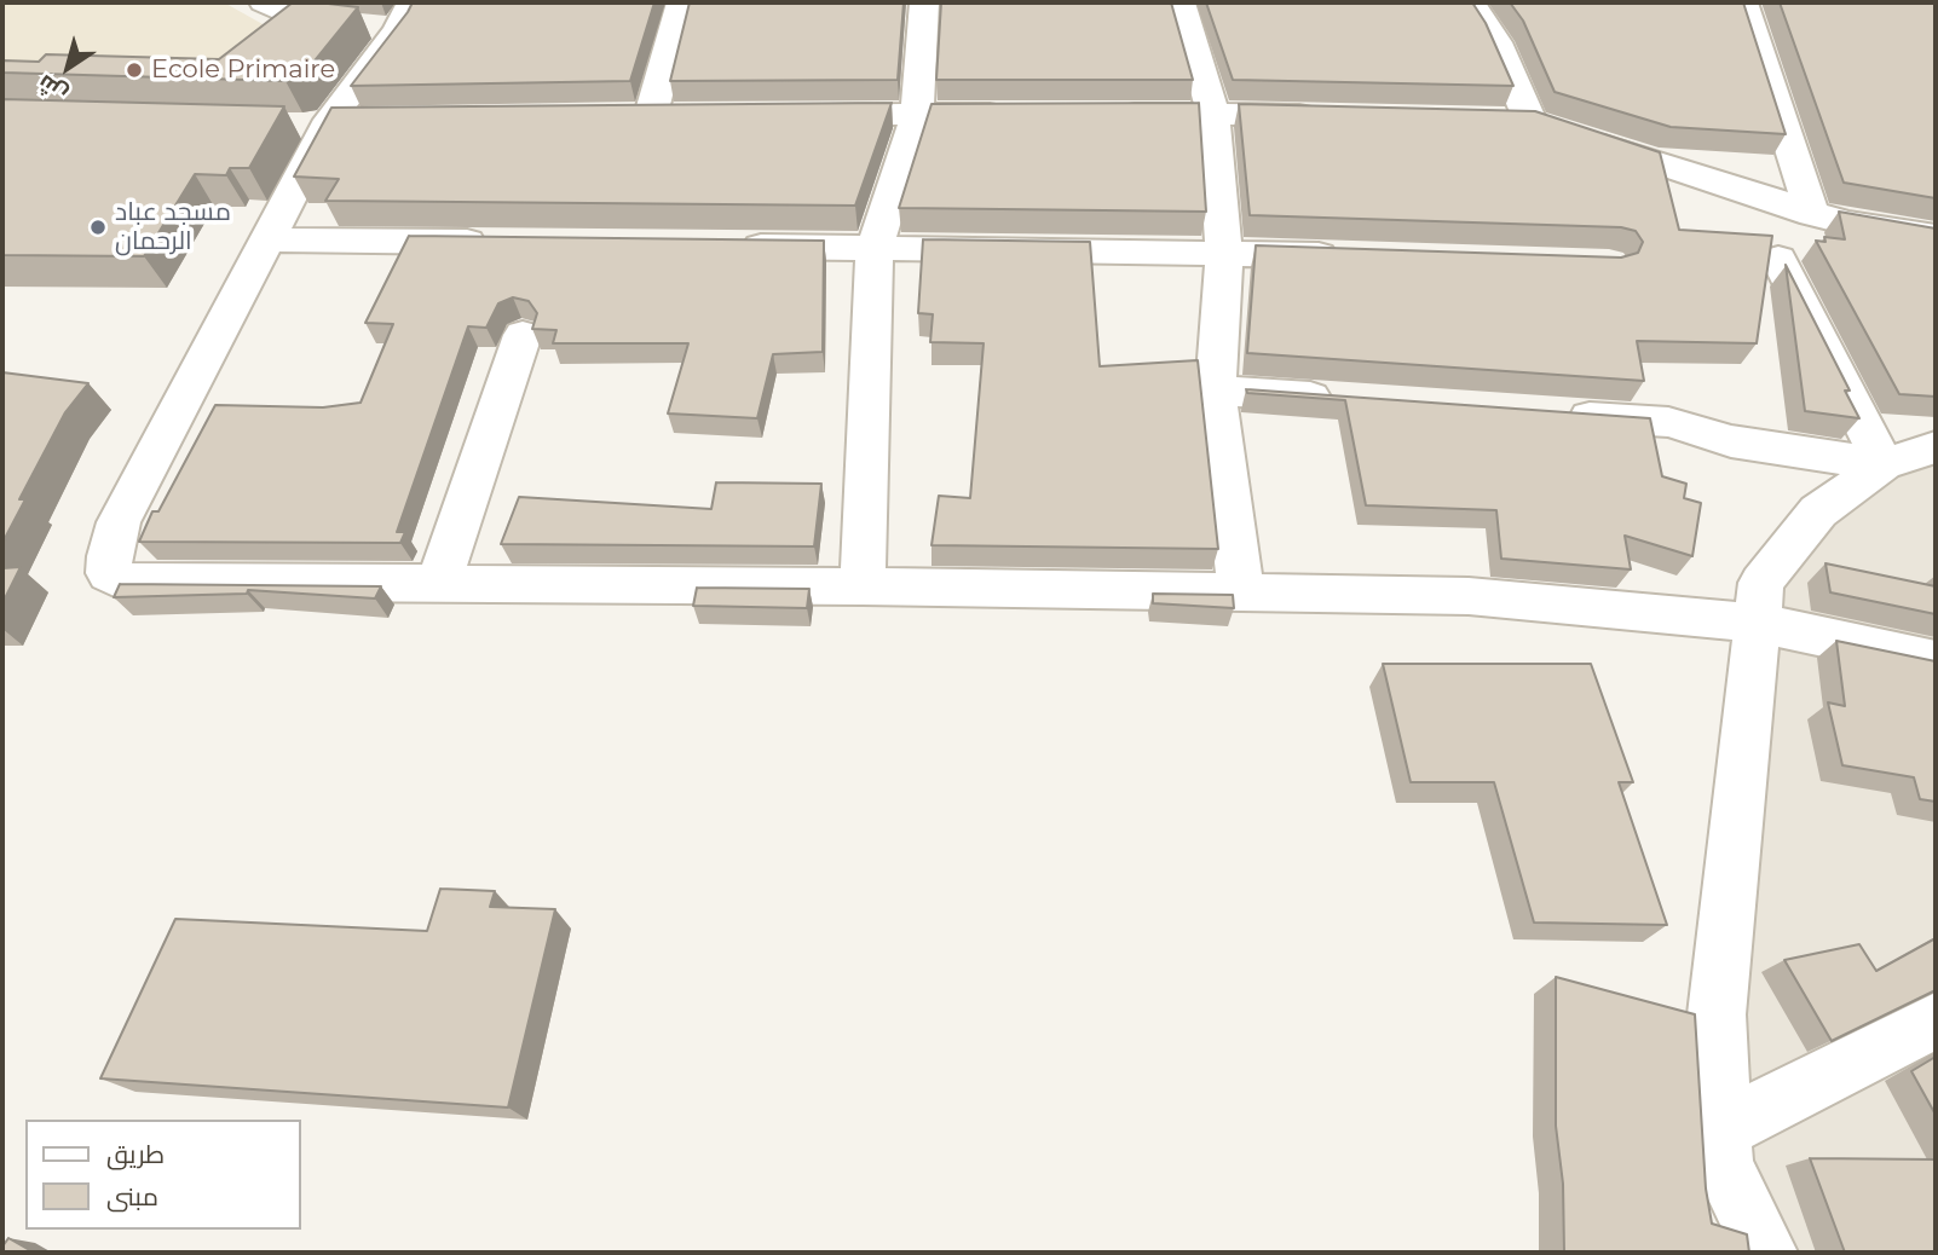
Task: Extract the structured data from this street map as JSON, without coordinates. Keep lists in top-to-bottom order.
{
  "places": ["Ecole Primaire", "مسجد عباد الرحمان"],
  "legend": ["طريق", "مبنى"],
  "north": "bottom left"
}
